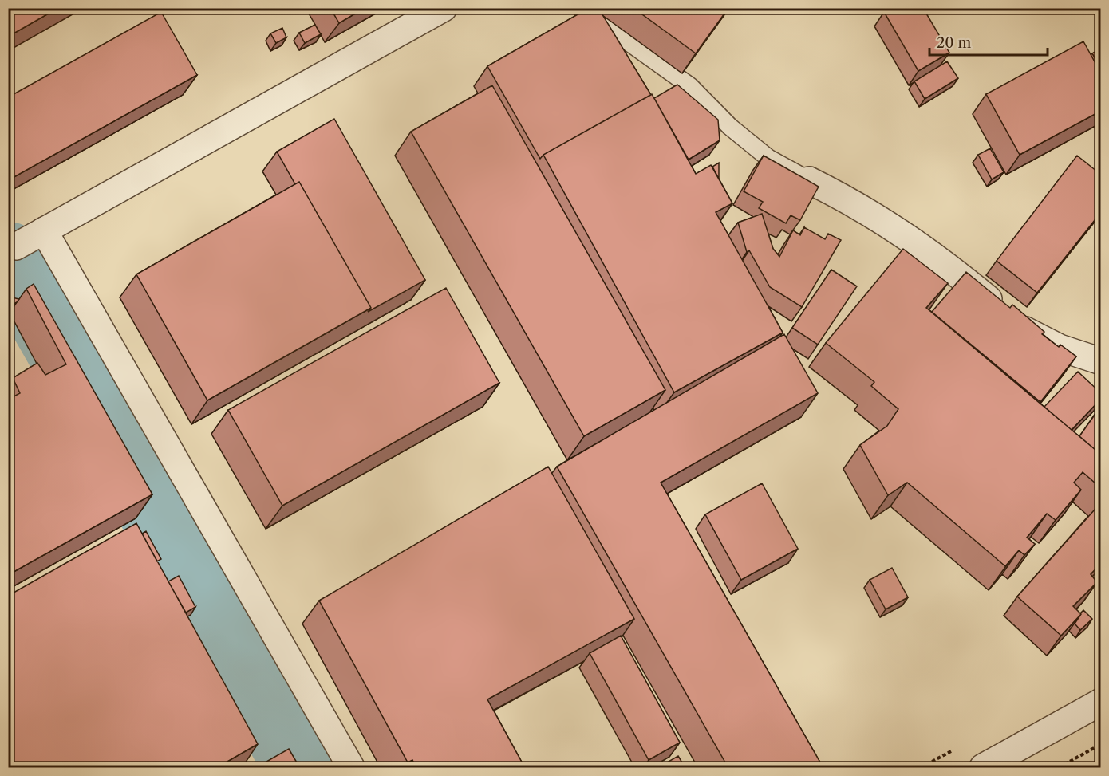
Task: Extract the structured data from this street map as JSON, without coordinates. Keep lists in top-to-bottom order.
{
  "scale_bar": "20 m"
}
